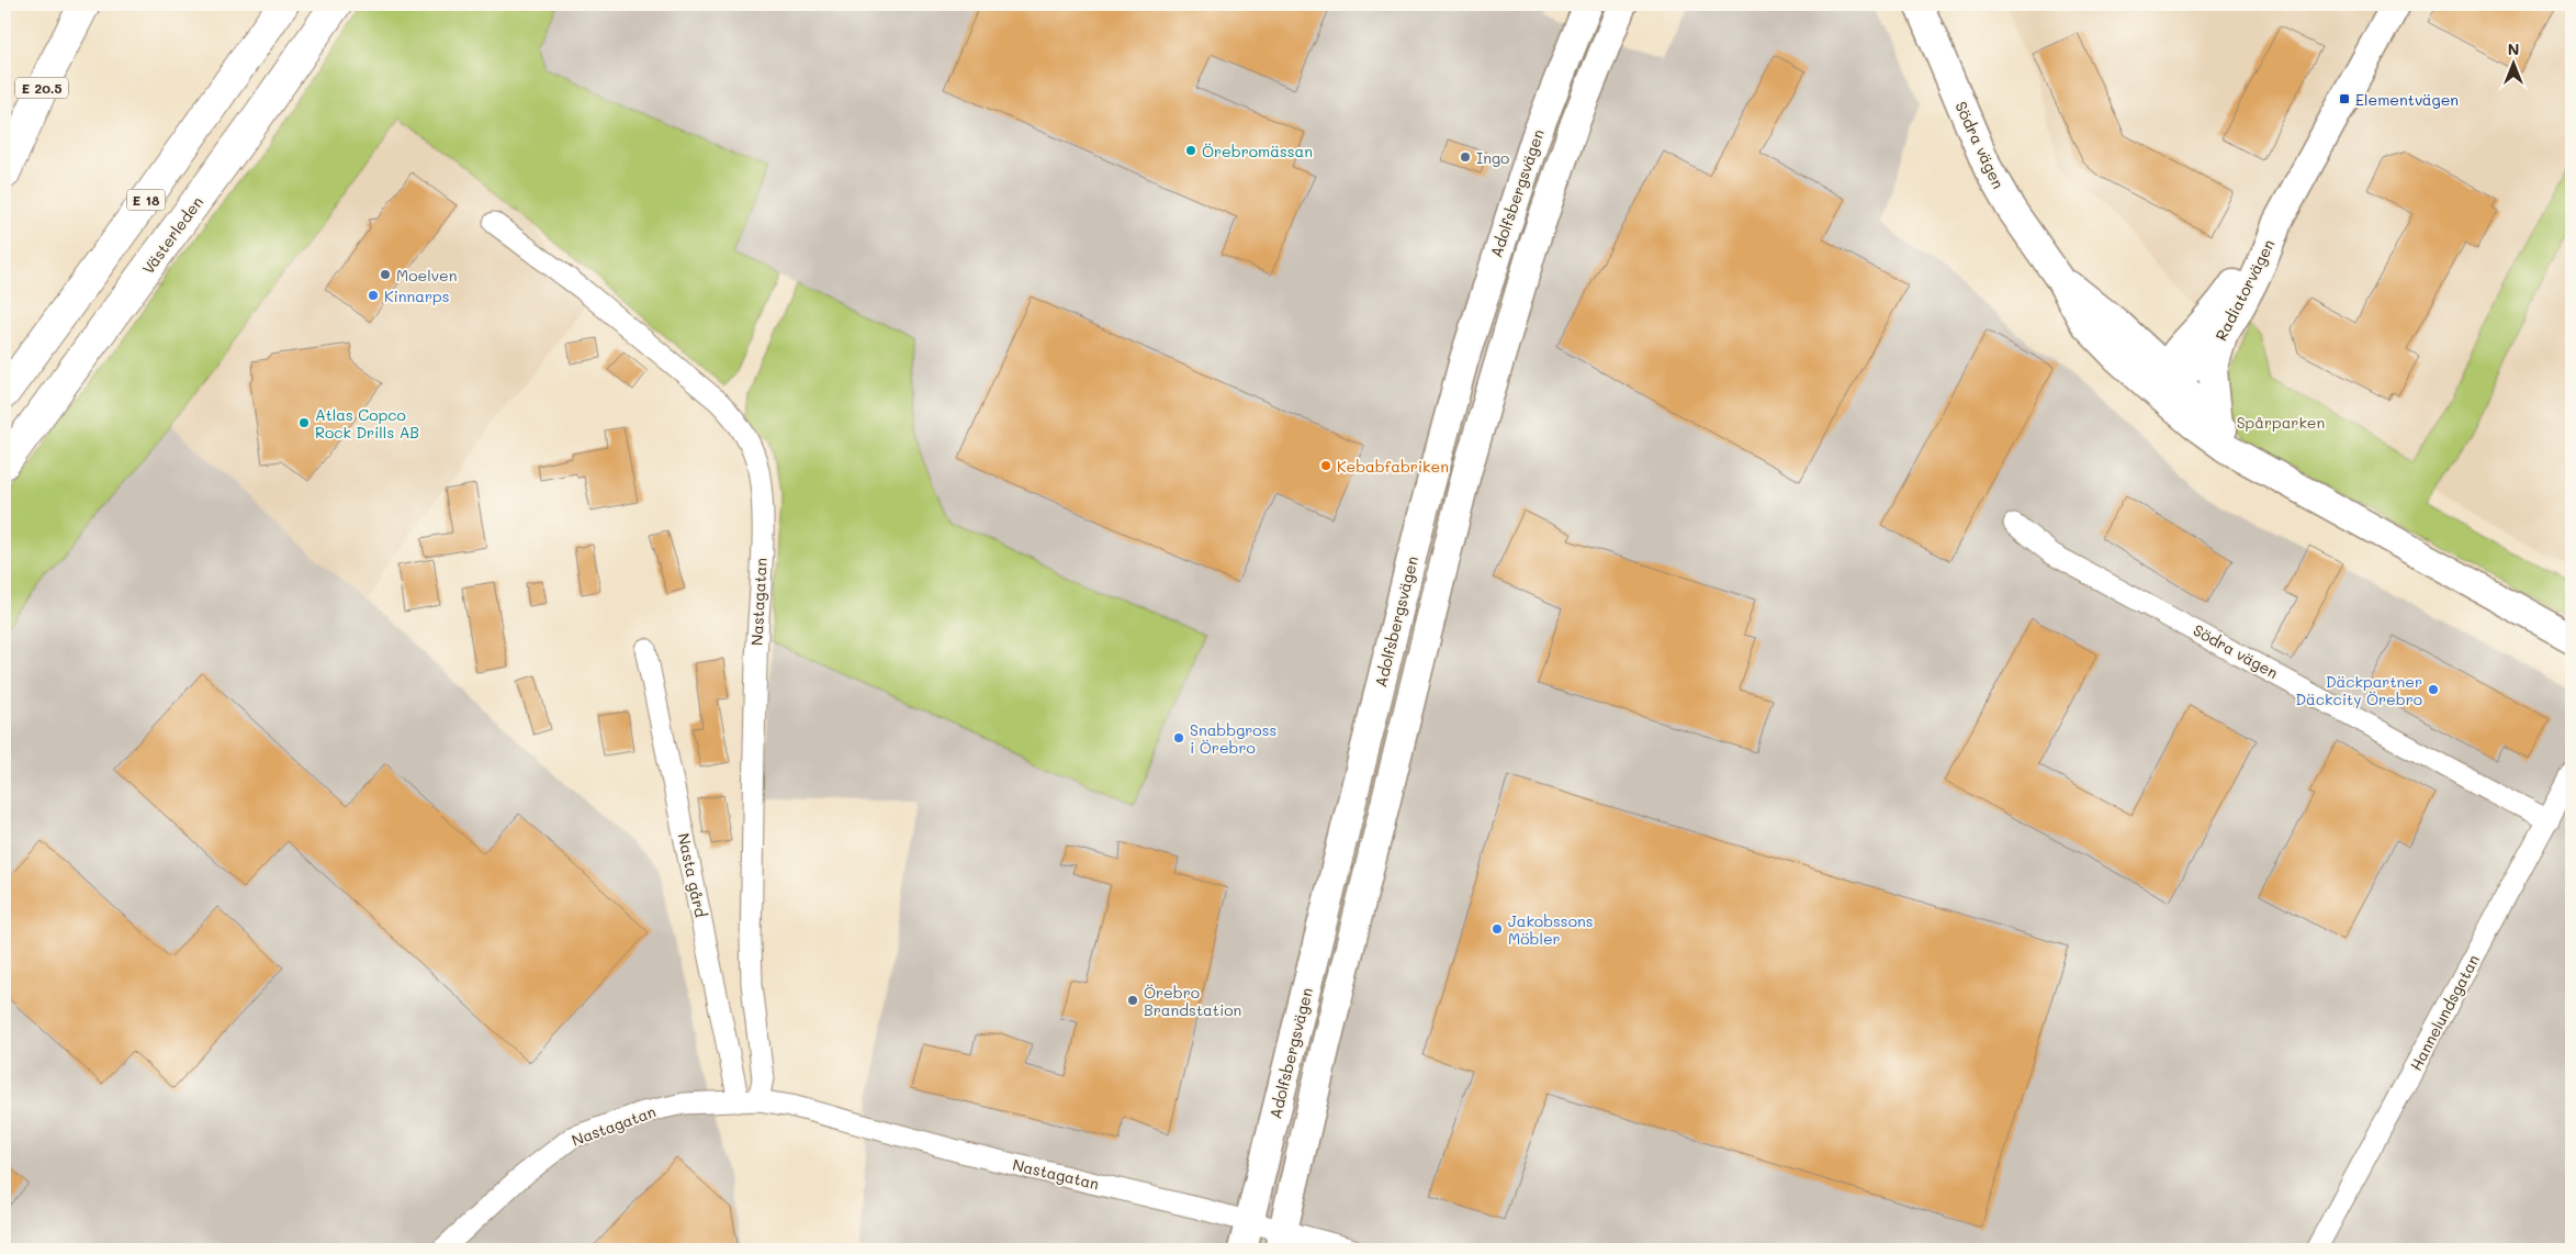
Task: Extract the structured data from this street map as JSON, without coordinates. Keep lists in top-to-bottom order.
{
  "streets": {
    "highway": ["E 20.5", "E 18", "Västerleden"],
    "main road": ["Södra vägen", "Adolfsbergsvägen", "Radiatorvägen"],
    "street": ["Nastagatan", "Nasta gård", "Hannelundsgatan"]
  },
  "crossings": [
    ["Södra vägen", "Radiatorvägen"],
    ["Södra vägen", "Hannelundsgatan"],
    ["Adolfsbergsvägen", "Nastagatan"],
    ["Nastagatan", "Nasta gård"]
  ],
  "parks": ["Spårparken"],
  "places": {
    "transit": ["Elementvägen"],
    "other": [
      "Örebromässan",
      "Ingo",
      "Moelven",
      "Kinnarps",
      "Atlas Copco Rock Drills AB",
      "Kebabfabriken",
      "Däckpartner Däckcity Örebro",
      "Snabbgross i Örebro",
      "Jakobssons Möbler",
      "Örebro Brandstation"
    ]
  },
  "north": "top"
}
